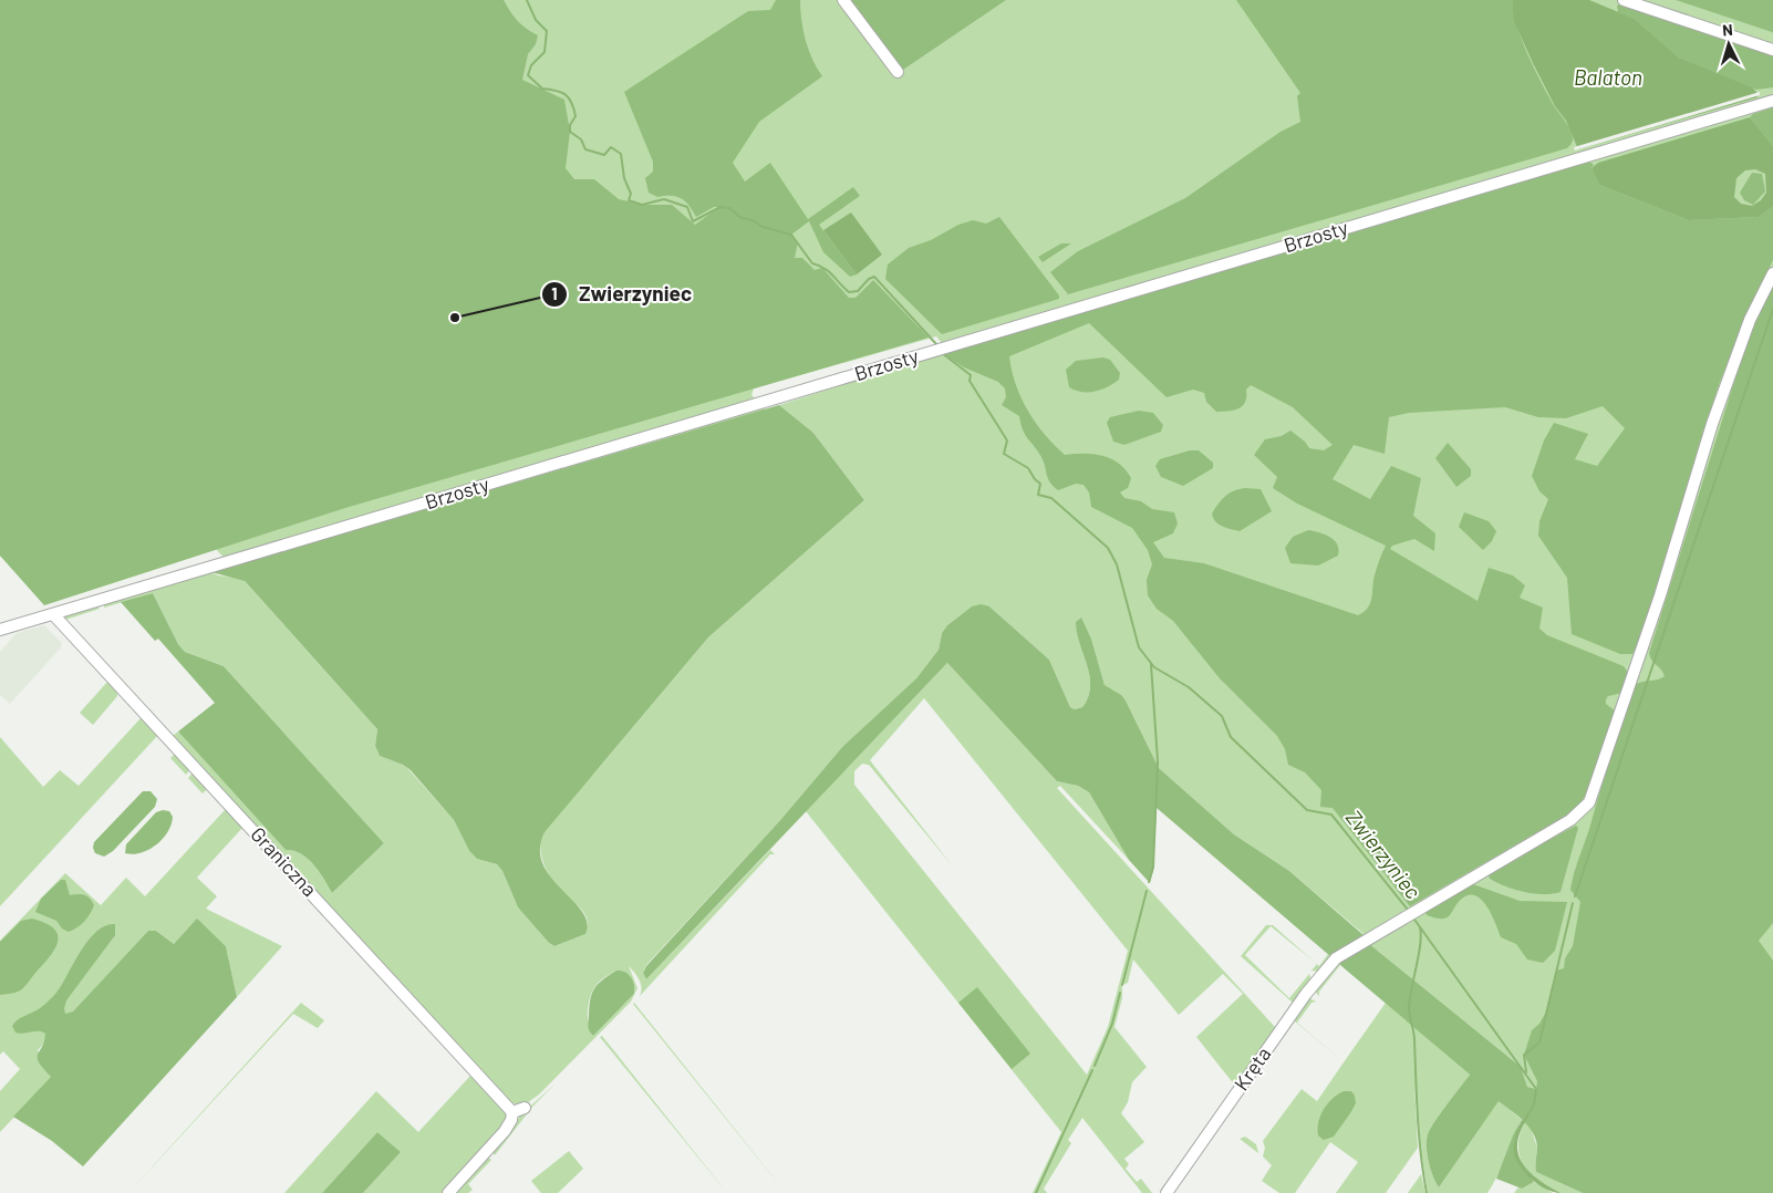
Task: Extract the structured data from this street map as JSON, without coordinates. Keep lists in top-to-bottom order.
{
  "streets": {
    "street": ["Brzosty", "Graniczna", "Kręta"]
  },
  "crossings": [
    ["Brzosty", "Graniczna"]
  ],
  "water": ["Balaton", "Zwierzyniec"],
  "places": ["Zwierzyniec"],
  "north": "top"
}
